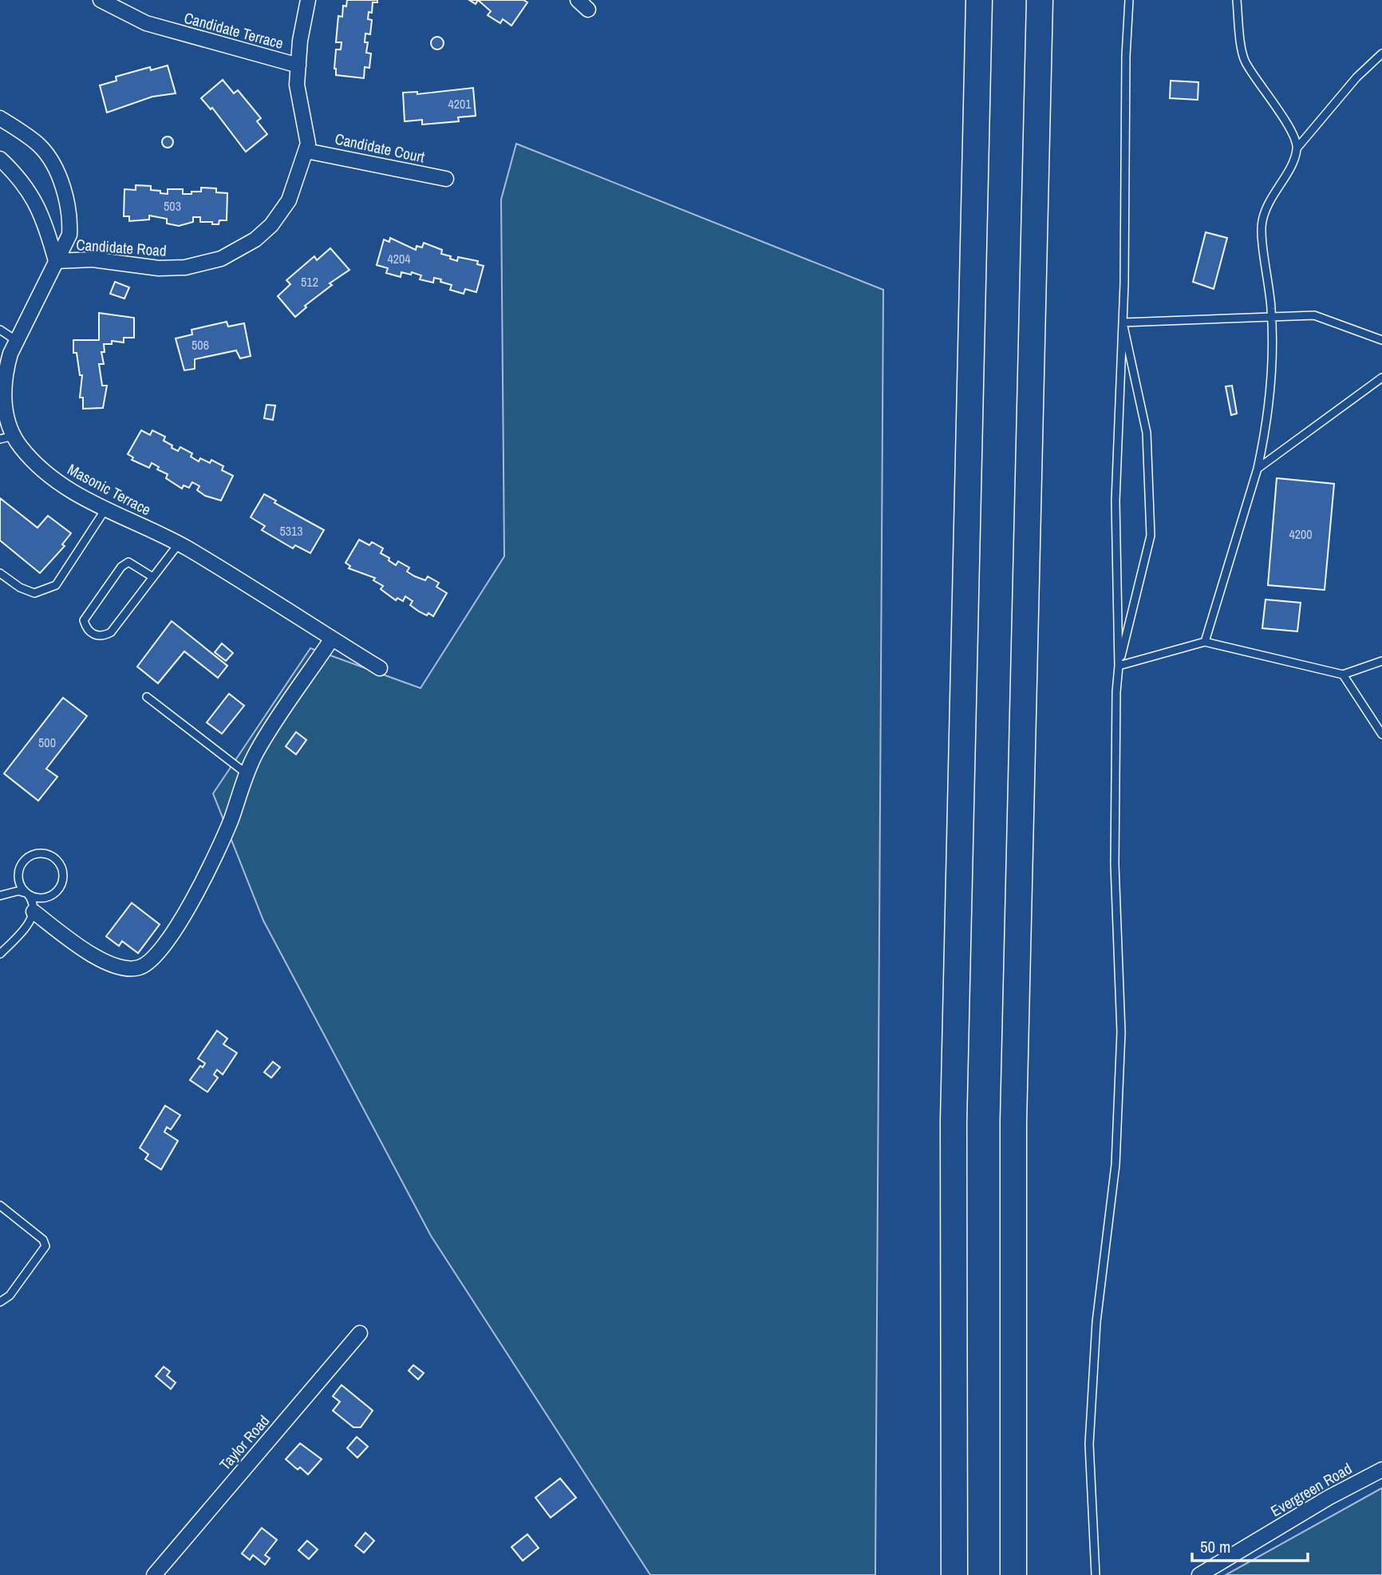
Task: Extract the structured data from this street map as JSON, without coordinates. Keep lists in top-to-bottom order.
{
  "streets": {
    "street": [
      "Candidate Terrace",
      "Candidate Court",
      "Candidate Road",
      "Masonic Terrace",
      "Taylor Road",
      "Evergreen Road"
    ]
  },
  "crossings": [
    ["Candidate Terrace", "Candidate Road"],
    ["Candidate Court", "Candidate Road"],
    ["Candidate Road", "Masonic Terrace"]
  ],
  "house_numbers": [
    "4201",
    "503",
    "4204",
    "512",
    "506",
    "5313",
    "4200",
    "500"
  ],
  "scale_bar": "50 m"
}
